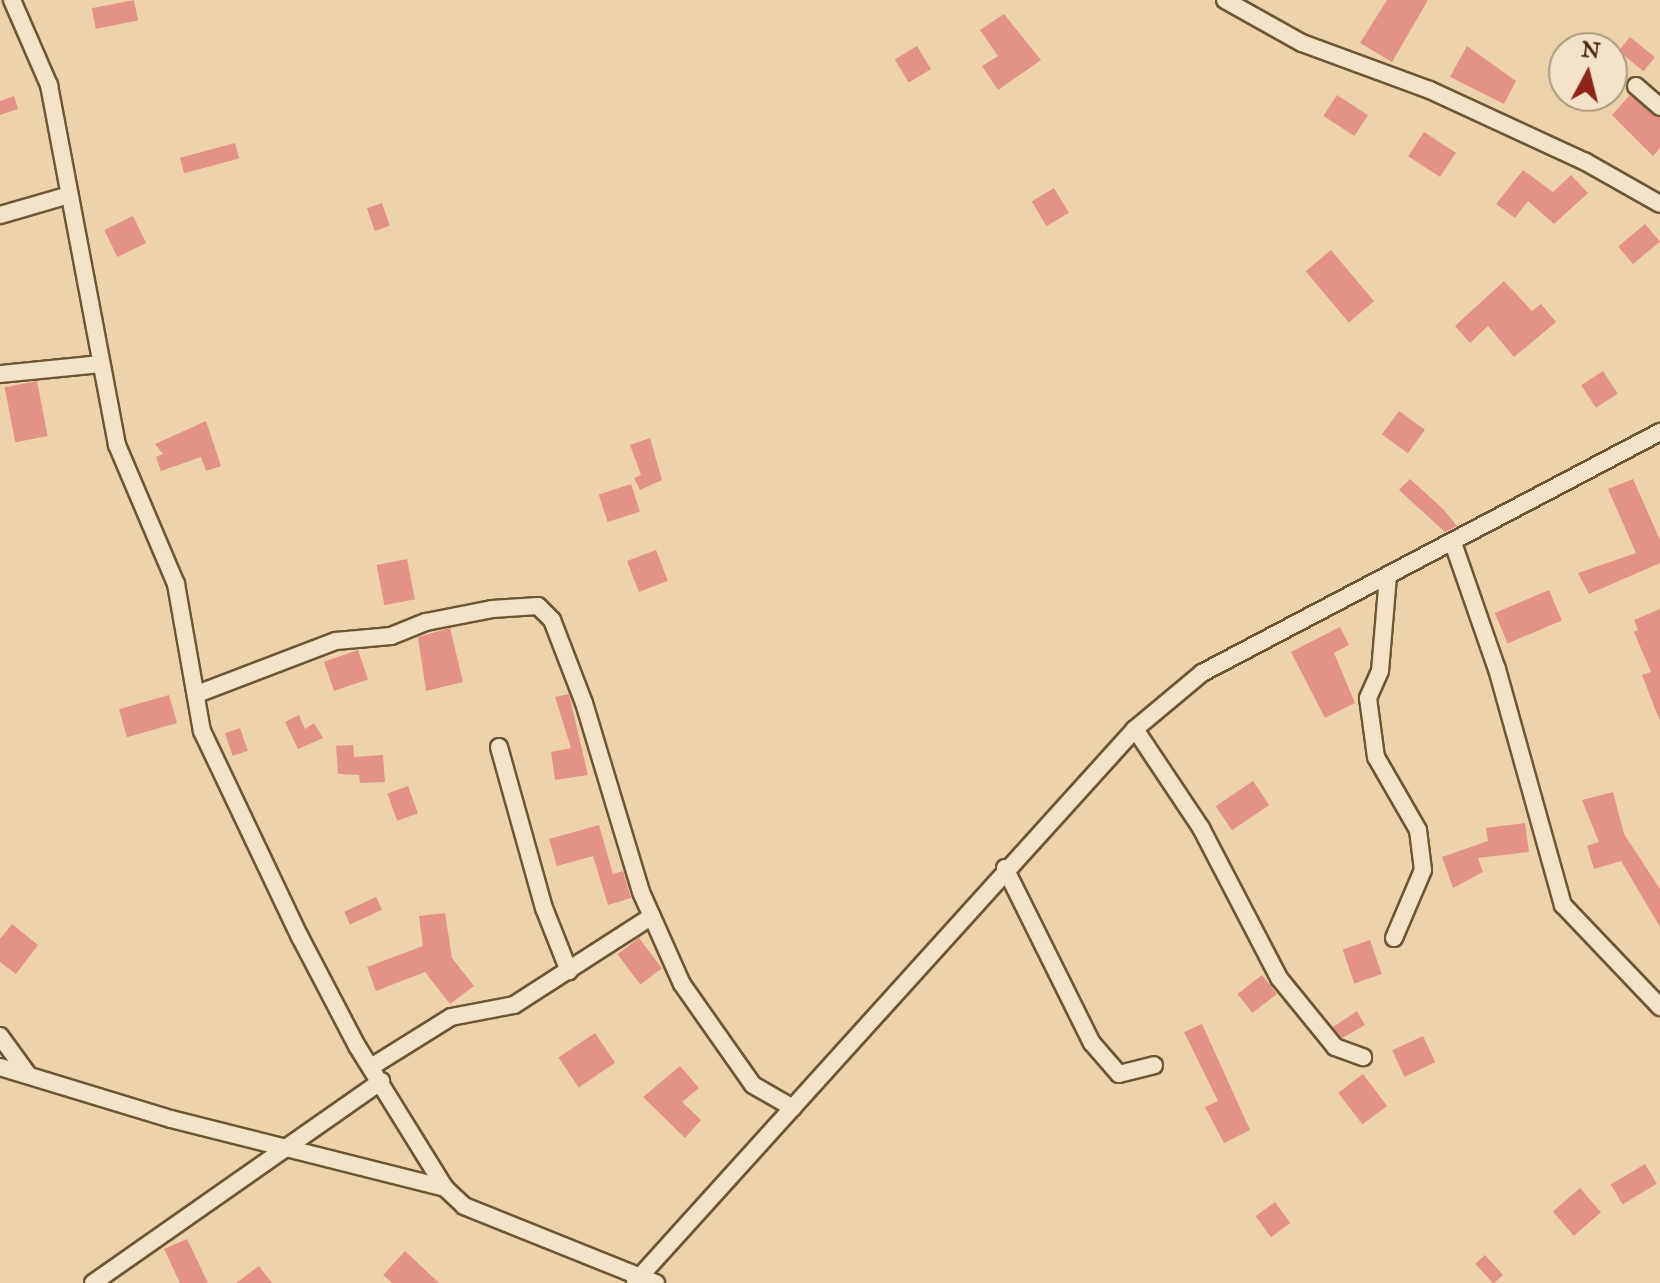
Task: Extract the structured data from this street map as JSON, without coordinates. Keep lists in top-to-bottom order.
{
  "north": "top"
}
